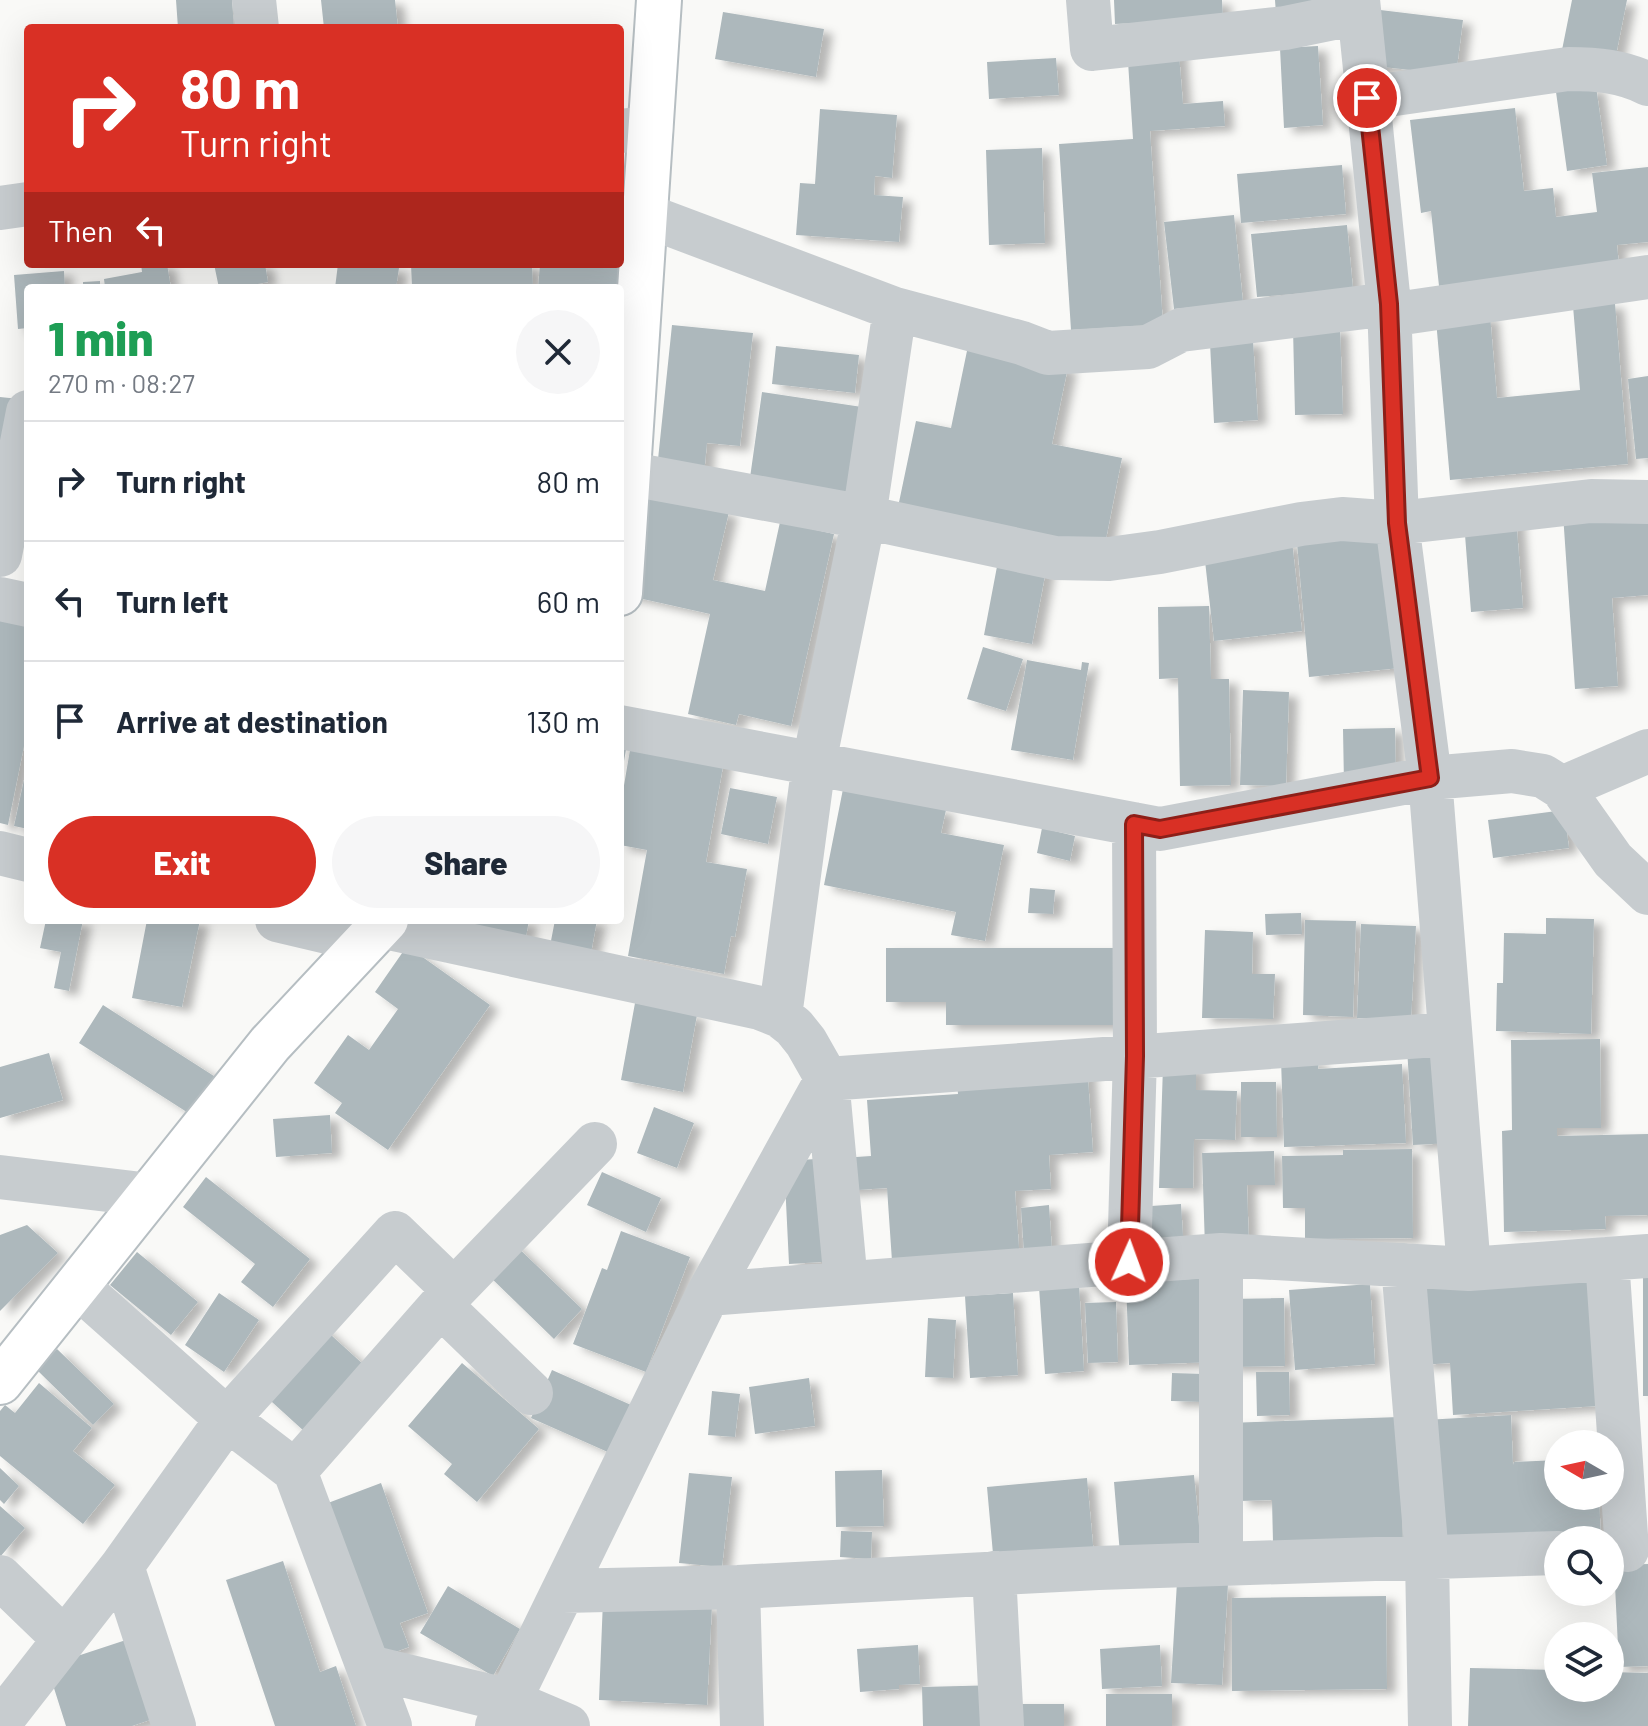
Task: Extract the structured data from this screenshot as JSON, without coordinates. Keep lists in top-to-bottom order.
{
  "north": "left",
  "page": {
    "turn": ["80 m", "Turn right"],
    "then": "Then",
    "heading": ["1 min", "270 m · 08:27"],
    "list": [
      {
        "name": "Turn right",
        "value": "80 m"
      },
      {
        "name": "Turn left",
        "value": "60 m"
      },
      {
        "name": "Arrive at destination",
        "value": "130 m"
      }
    ],
    "buttons": ["Exit", "Share"]
  }
}
